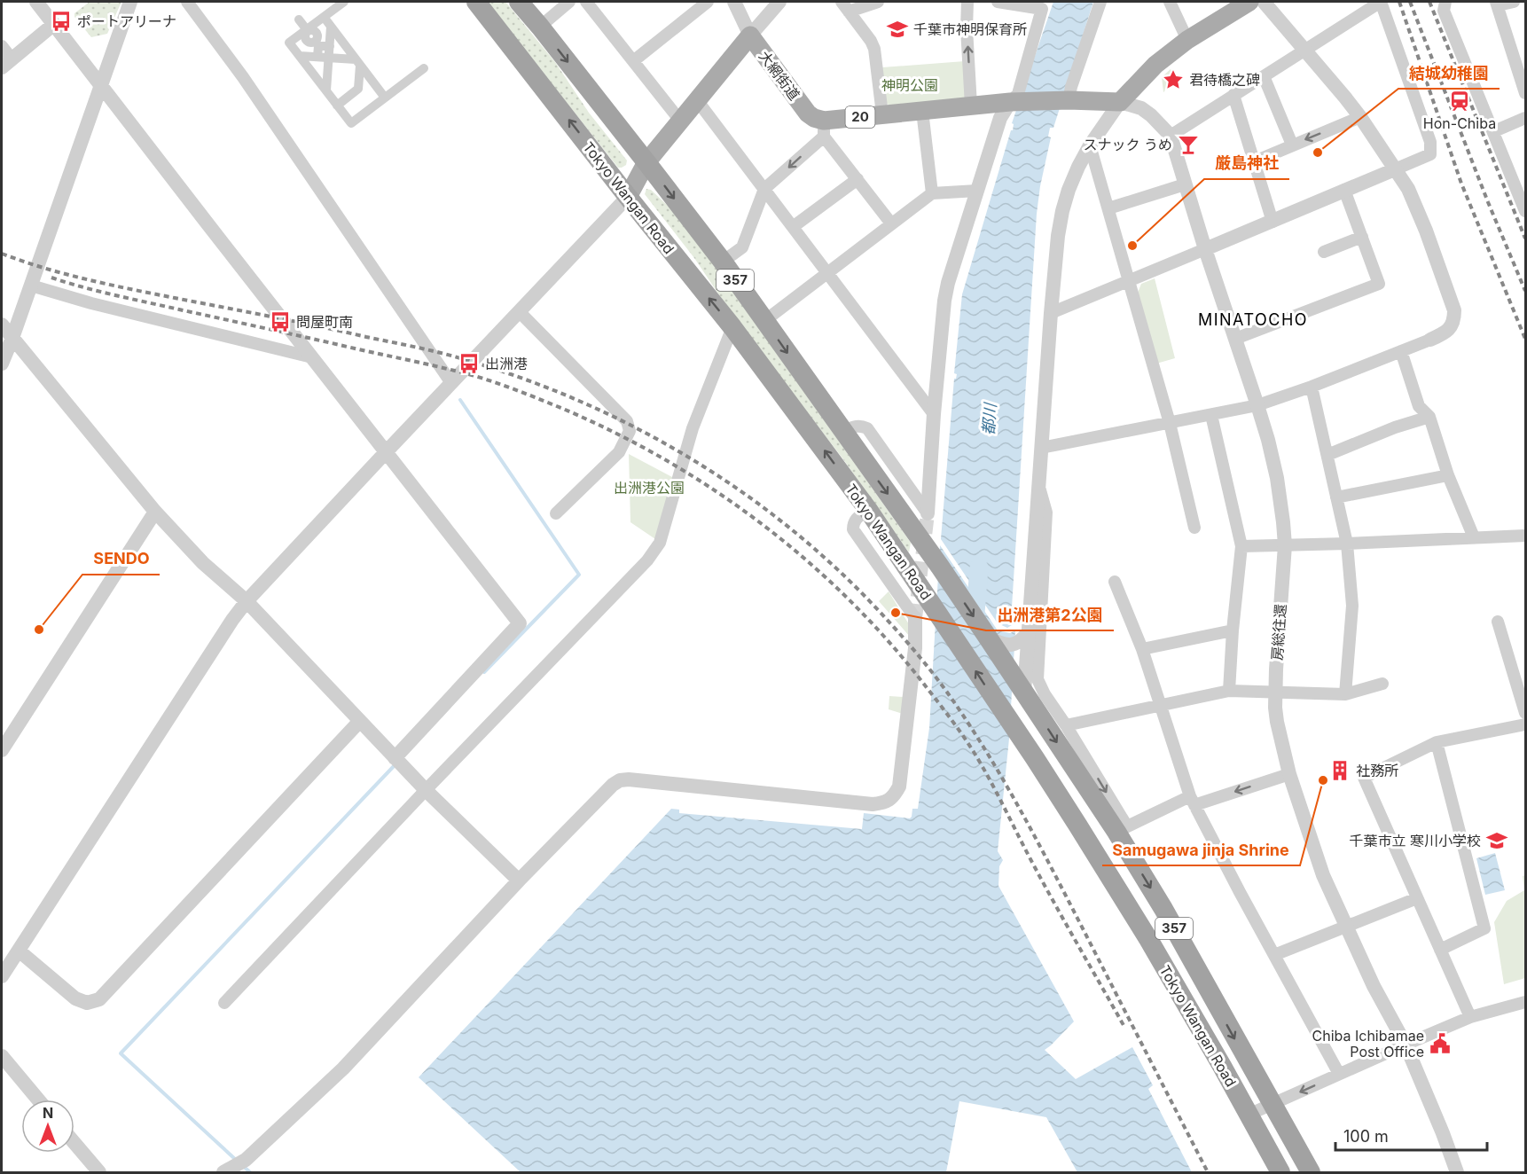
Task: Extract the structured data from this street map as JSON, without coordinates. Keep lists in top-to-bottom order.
{
  "streets": {
    "highway": ["Tokyo Wangan Road", "357"],
    "main road": ["大網街道", "20"],
    "street": ["房総往還"]
  },
  "crossings": [
    ["大網街道", "20"],
    ["大網街道", "Tokyo Wangan Road"],
    ["20", "房総往還"]
  ],
  "districts": ["MINATOCHO"],
  "water": ["都川"],
  "parks": ["神明公園", "出洲港公園"],
  "places": {
    "bus stop": ["ポートアリーナ", "問屋町南", "出洲港"],
    "school or university": ["千葉市神明保育所", "千葉市立 寒川小学校"],
    "place": ["君待橋之碑"],
    "station": ["Hon-Chiba"],
    "bar": ["スナック うめ"],
    "other": [
      "結城幼稚園",
      "厳島神社",
      "出洲港第2公園",
      "SENDO",
      "Samugawa jinja Shrine"
    ],
    "building": ["社務所"],
    "public building": ["Chiba Ichibamae Post Office"]
  },
  "scale_bar": "100 m",
  "north": "top"
}
